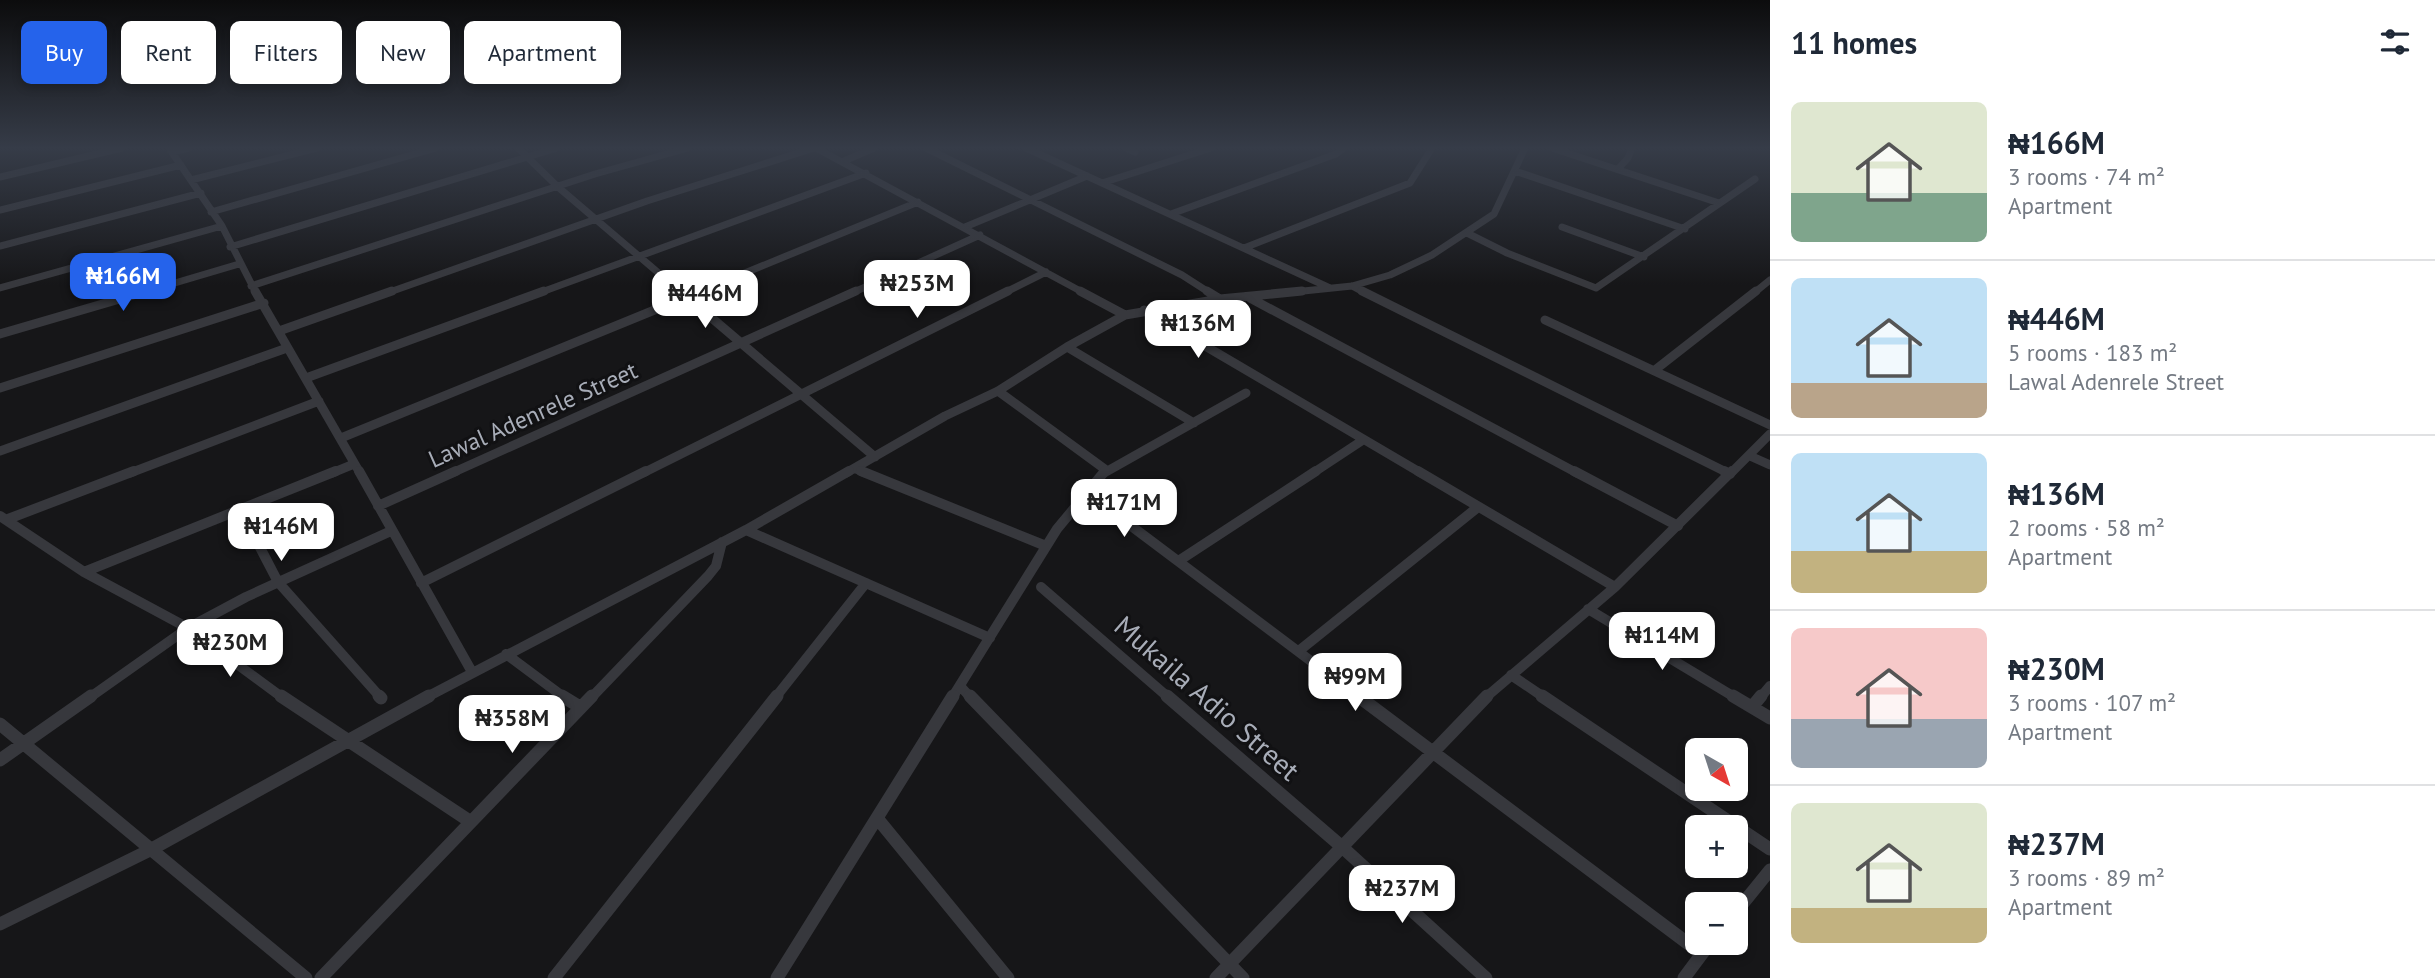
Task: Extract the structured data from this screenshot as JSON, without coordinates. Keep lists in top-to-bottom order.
{
  "streets": {
    "street": ["Lawal Adenrele Street", "Mukaila Adio Street"]
  },
  "north": "bottom right",
  "page": {
    "heading": "11 homes",
    "chip": [
      "Buy",
      "Rent",
      "Filters",
      "New",
      "Apartment"
    ],
    "list": [
      {
        "name": "₦166M",
        "note": "3 rooms · 74 m² · Apartment"
      },
      {
        "name": "₦446M",
        "note": "5 rooms · 183 m² · Lawal Adenrele Street"
      },
      {
        "name": "₦136M",
        "note": "2 rooms · 58 m² · Apartment"
      },
      {
        "name": "₦230M",
        "note": "3 rooms · 107 m² · Apartment"
      },
      {
        "name": "₦237M",
        "note": "3 rooms · 89 m² · Apartment"
      }
    ],
    "price": [
      "₦166M",
      "₦253M",
      "₦446M",
      "₦136M",
      "₦171M",
      "₦146M",
      "₦114M",
      "₦230M",
      "₦99M",
      "₦358M",
      "₦237M"
    ],
    "map_buttons": ["+", "−"]
  }
}
